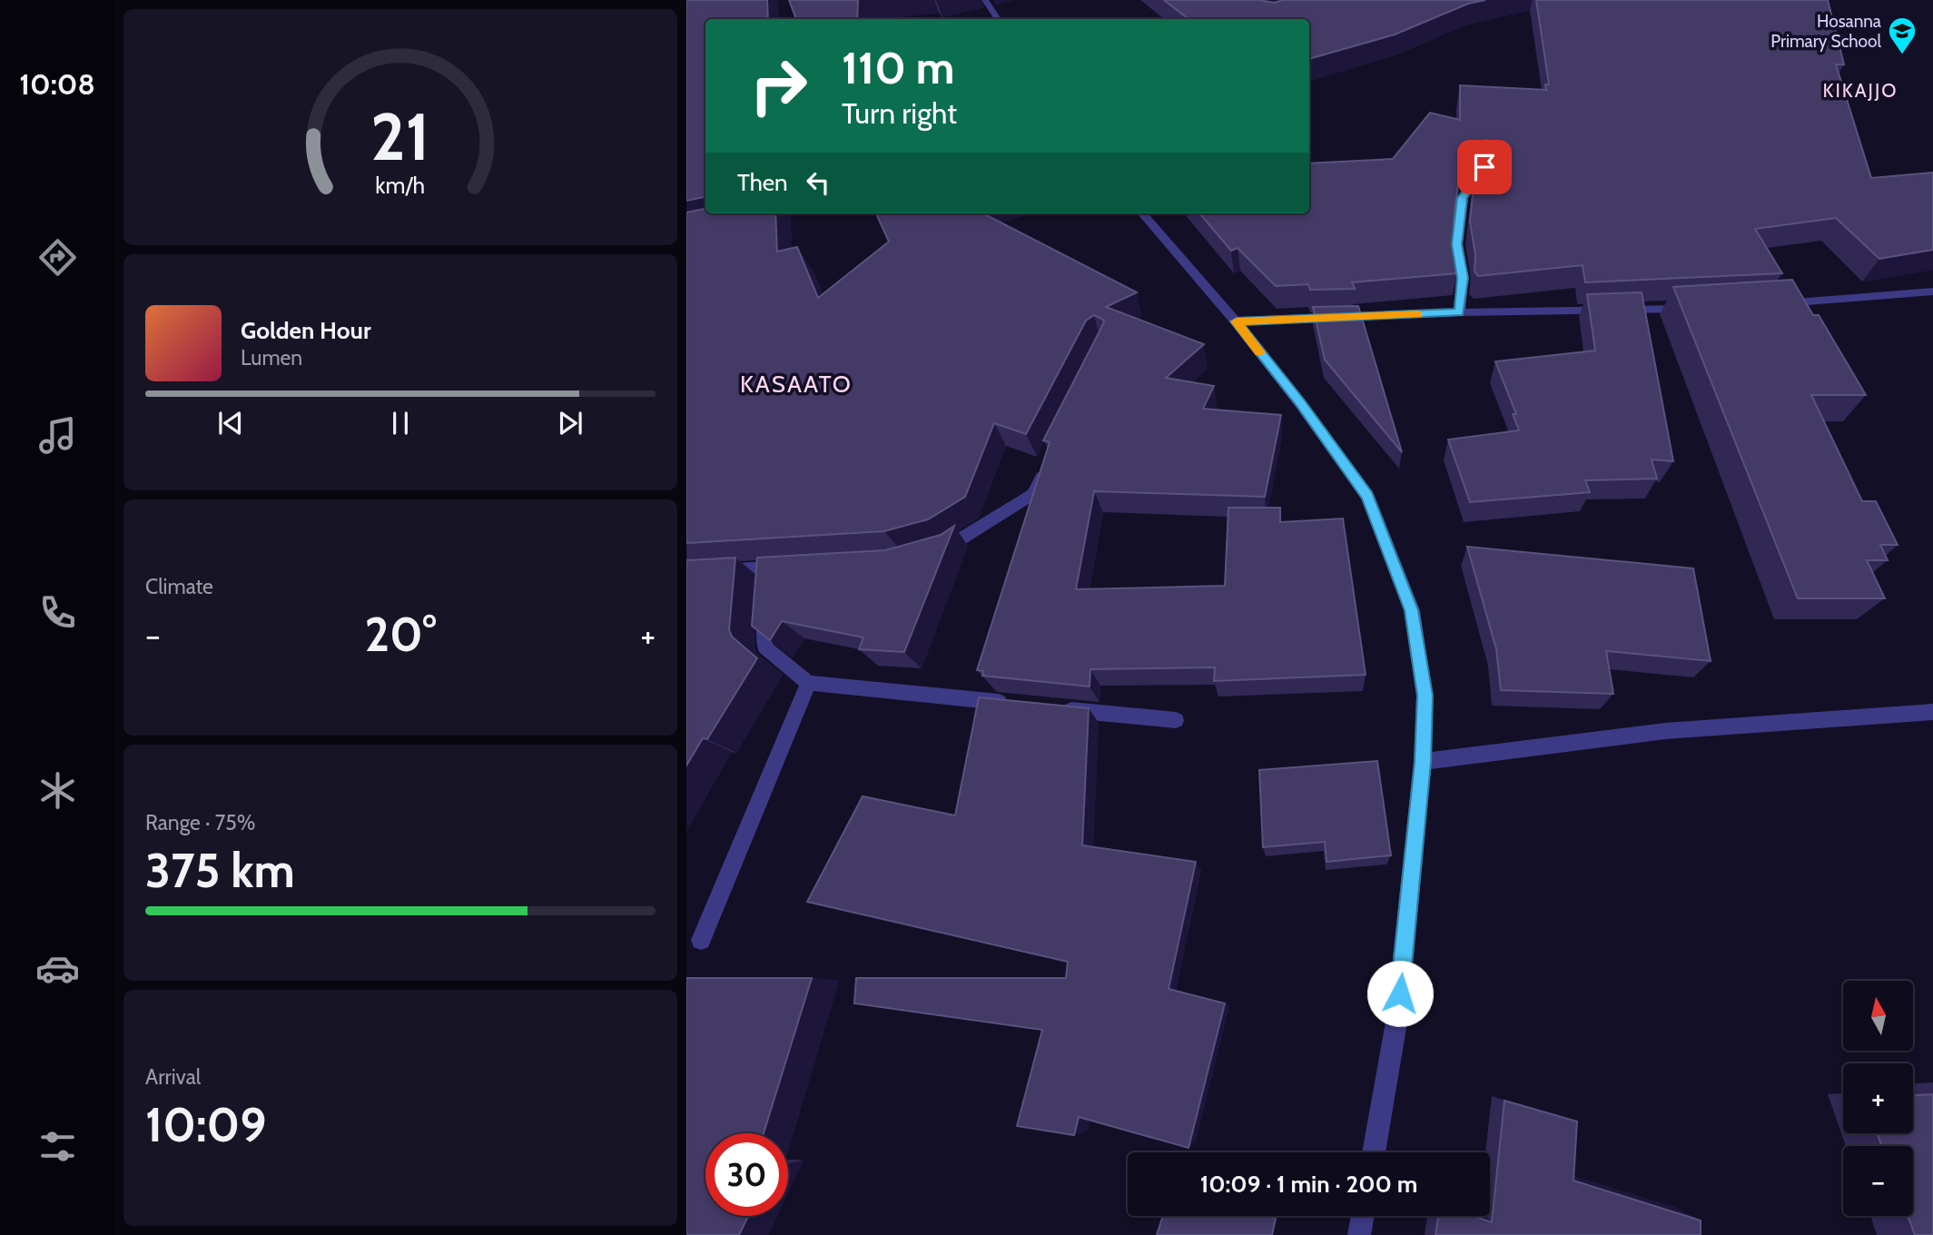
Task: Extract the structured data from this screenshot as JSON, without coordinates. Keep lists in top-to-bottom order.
{
  "districts": ["KIKAJJO", "KASAATO"],
  "places": {
    "school or university": ["Hosanna Primary School"]
  },
  "north": "top",
  "page": {
    "tabs": "10:08",
    "turn": ["110 m", "Turn right"],
    "then": "Then",
    "song": ["Golden Hour", "Lumen"],
    "tile": [
      "Climate",
      ["Range · 75%", "375 km"],
      ["Arrival", "10:09"]
    ],
    "heat": ["−", "20°", "+"],
    "map_buttons": ["+", "−"],
    "limit": "30",
    "trip": "10:09 · 1 min · 200 m",
    "gauge": ["21", "km/h"]
  }
}
